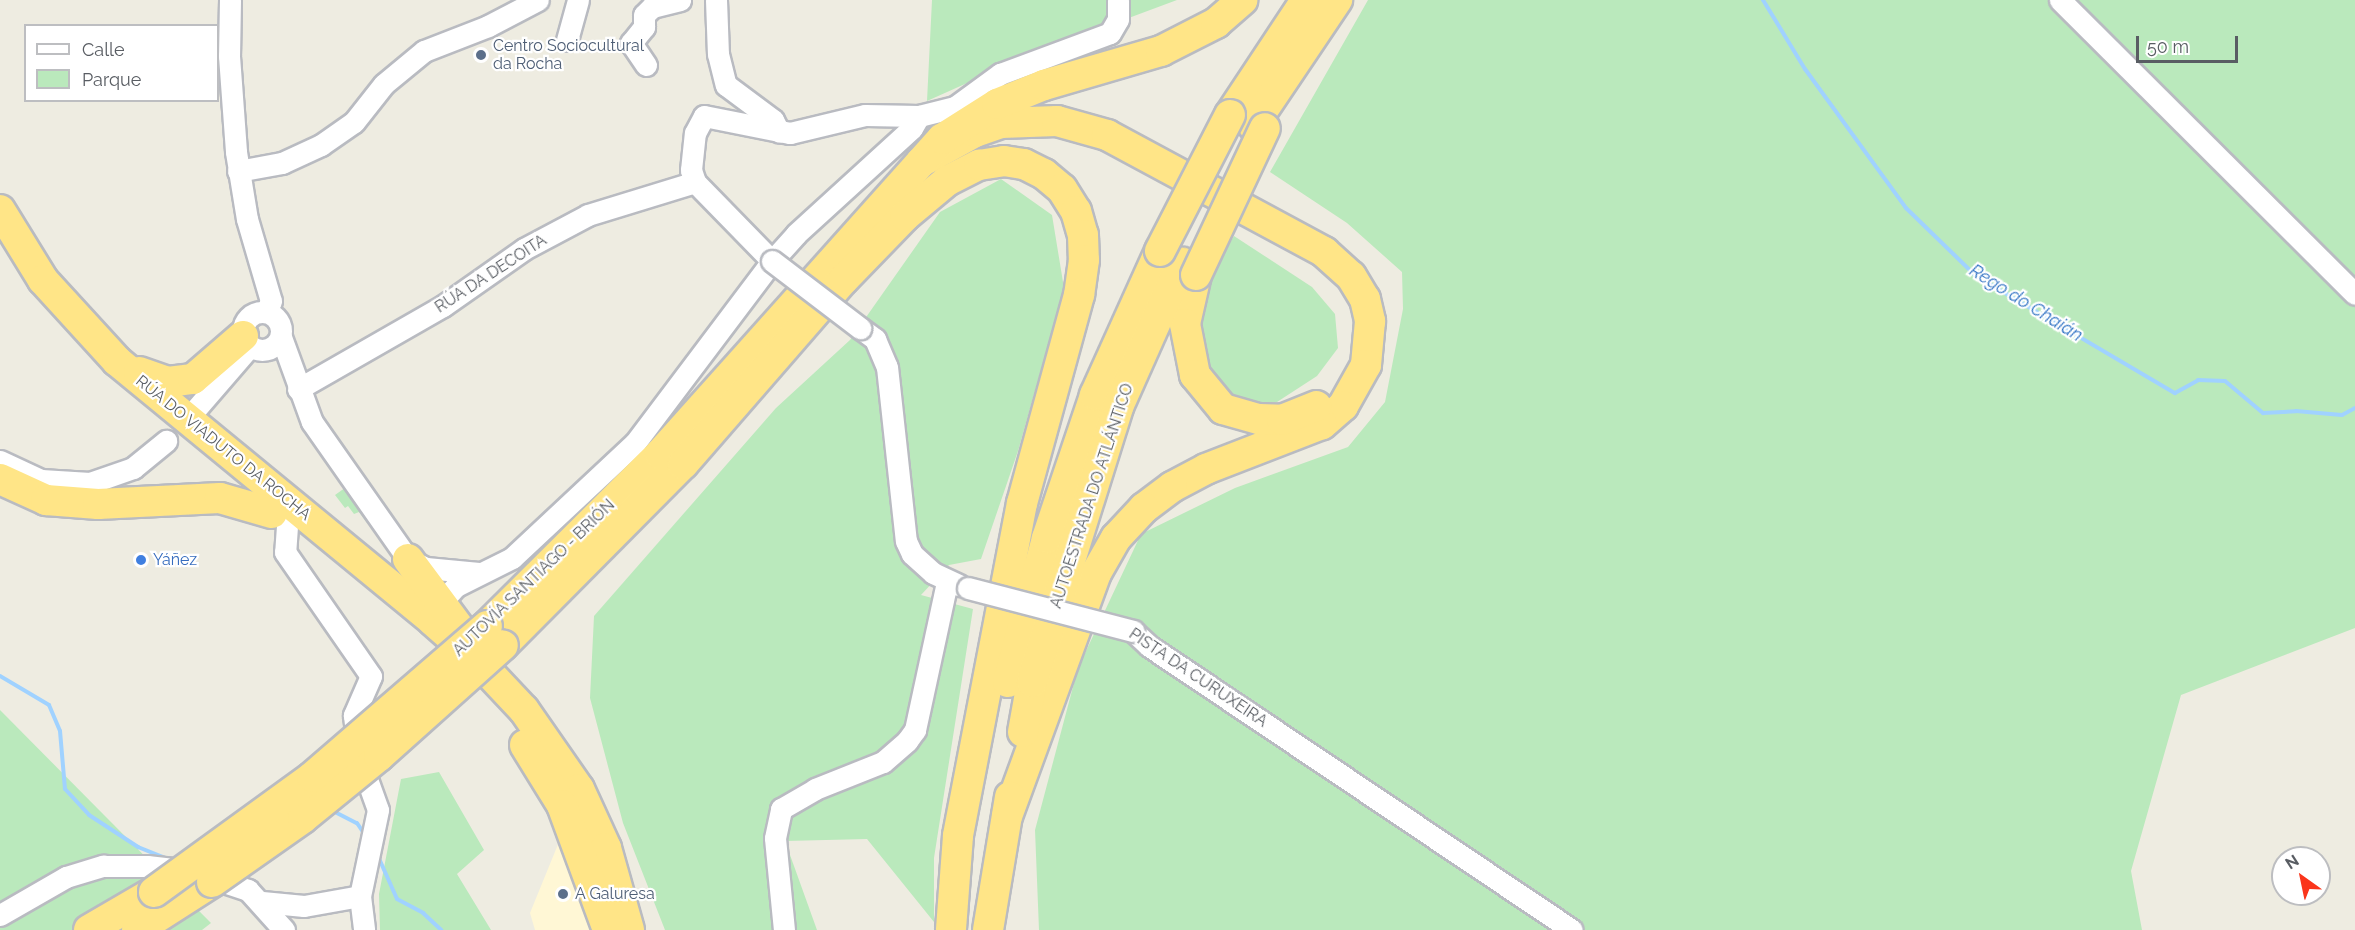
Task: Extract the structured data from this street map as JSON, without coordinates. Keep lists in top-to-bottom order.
{
  "streets": {
    "highway": ["RÚA DO VIADUTO DA ROCHA", "AUTOESTRADA DO ATLÁNTICO", "AUTOVÍA SANTIAGO - BRIÓN"],
    "street": ["RÚA DA DECOITA", "PISTA DA CURUXEIRA"]
  },
  "crossings": [
    ["RÚA DA DECOITA", "PISTA DA CURUXEIRA"]
  ],
  "water": ["Rego do Chaián"],
  "places": ["Centro Sociocultural da Rocha", "Yáñez", "A Galuresa"],
  "legend": ["Calle", "Parque"],
  "scale_bar": "50 m",
  "north": "top left"
}
